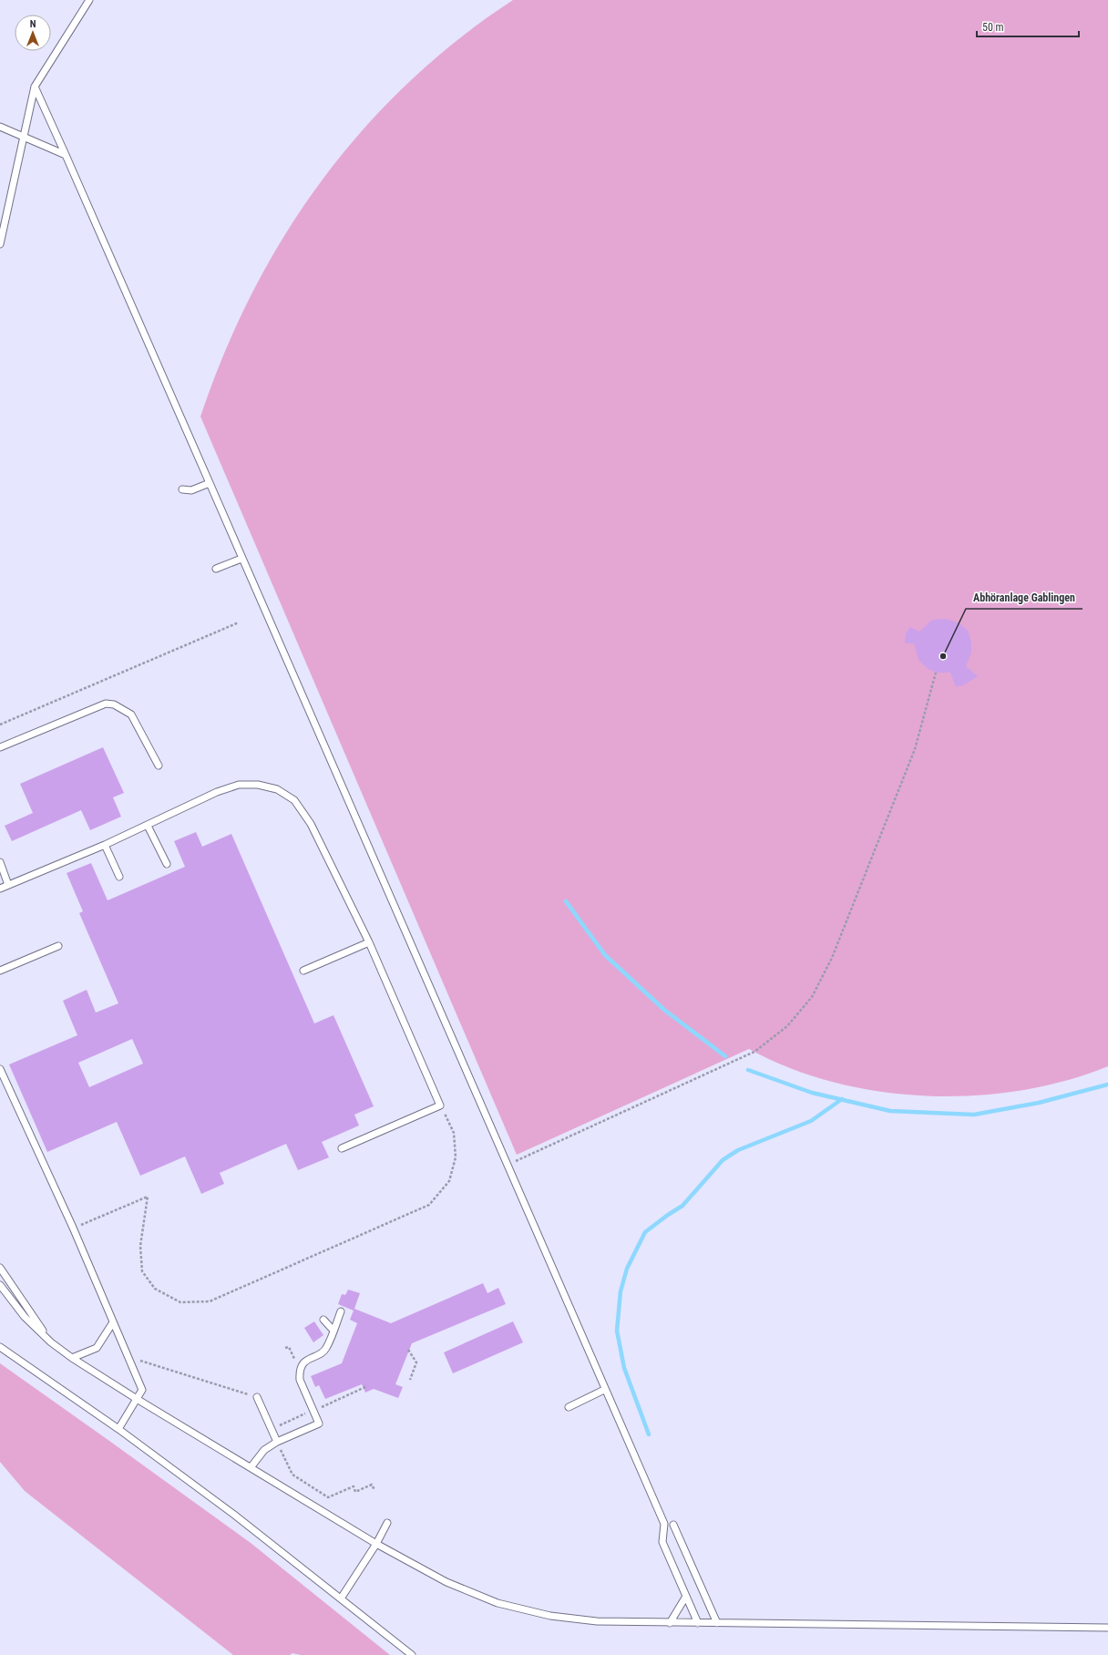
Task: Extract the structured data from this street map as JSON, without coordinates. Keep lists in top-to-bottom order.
{
  "places": ["Abhöranlage Gablingen"],
  "scale_bar": "50 m",
  "north": "top"
}
